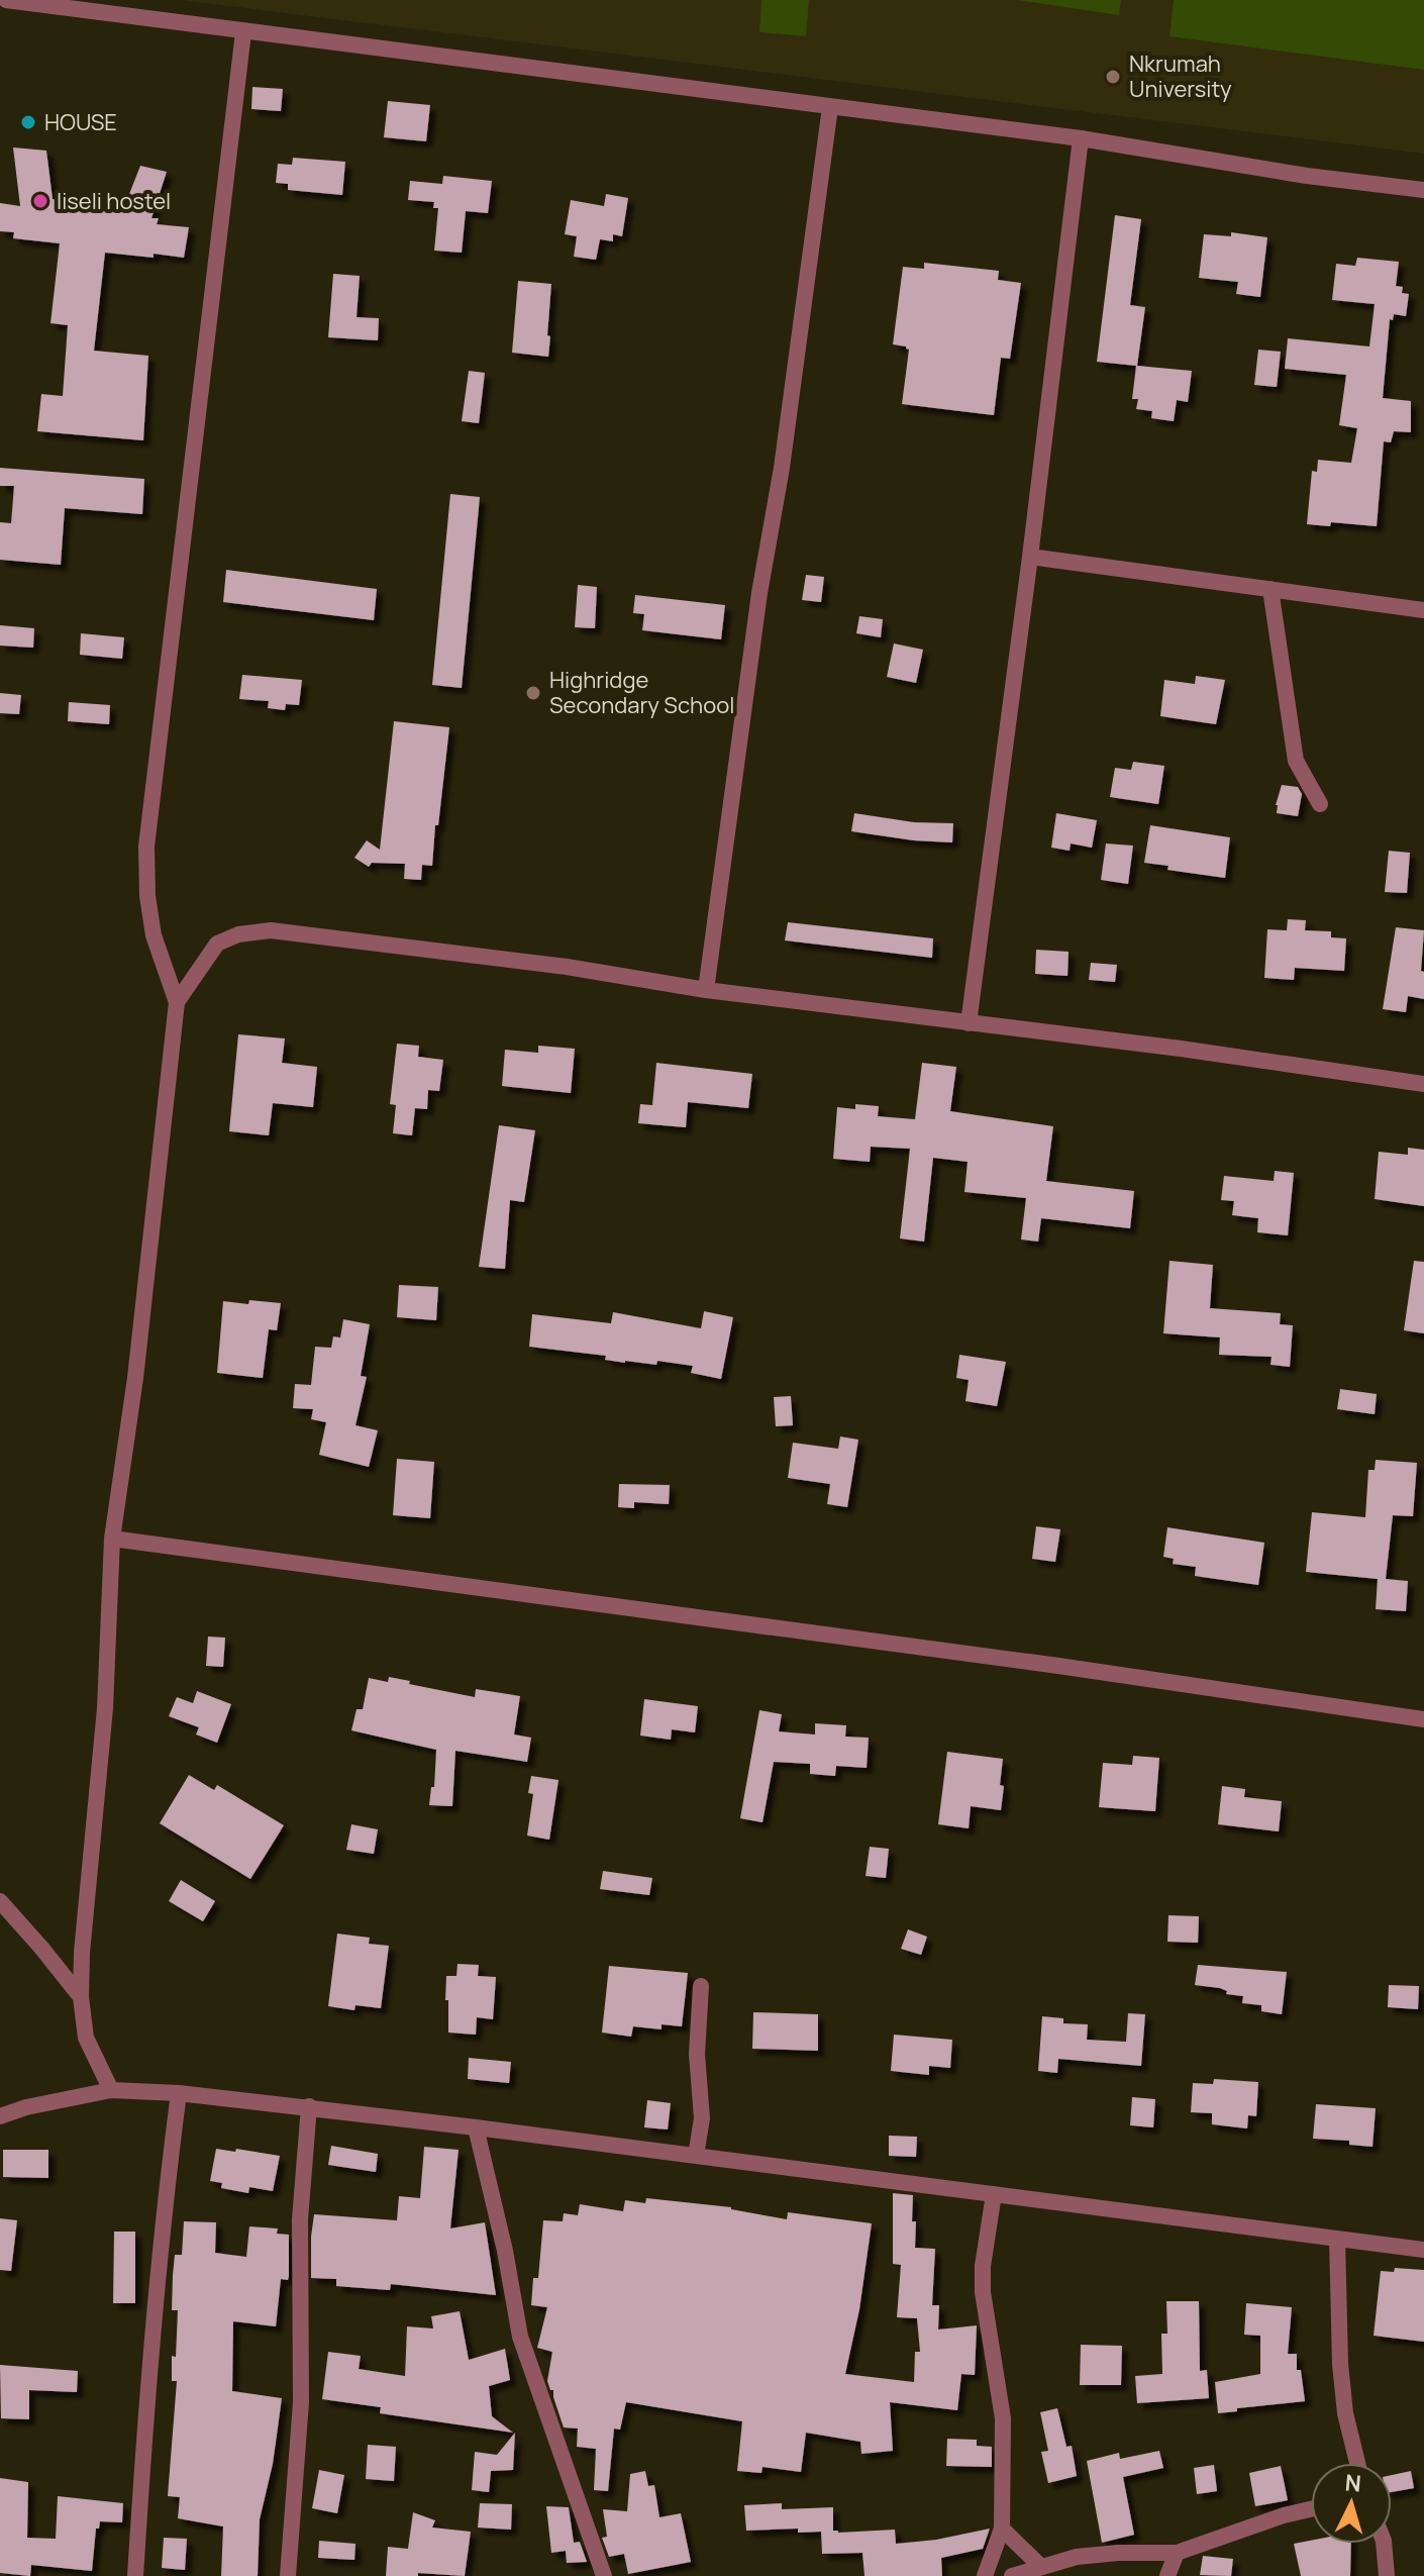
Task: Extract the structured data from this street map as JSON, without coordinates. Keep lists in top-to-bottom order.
{
  "places": [
    "Nkrumah University",
    "HOUSE",
    "liseli hostel",
    "Highridge Secondary School"
  ],
  "north": "top"
}
